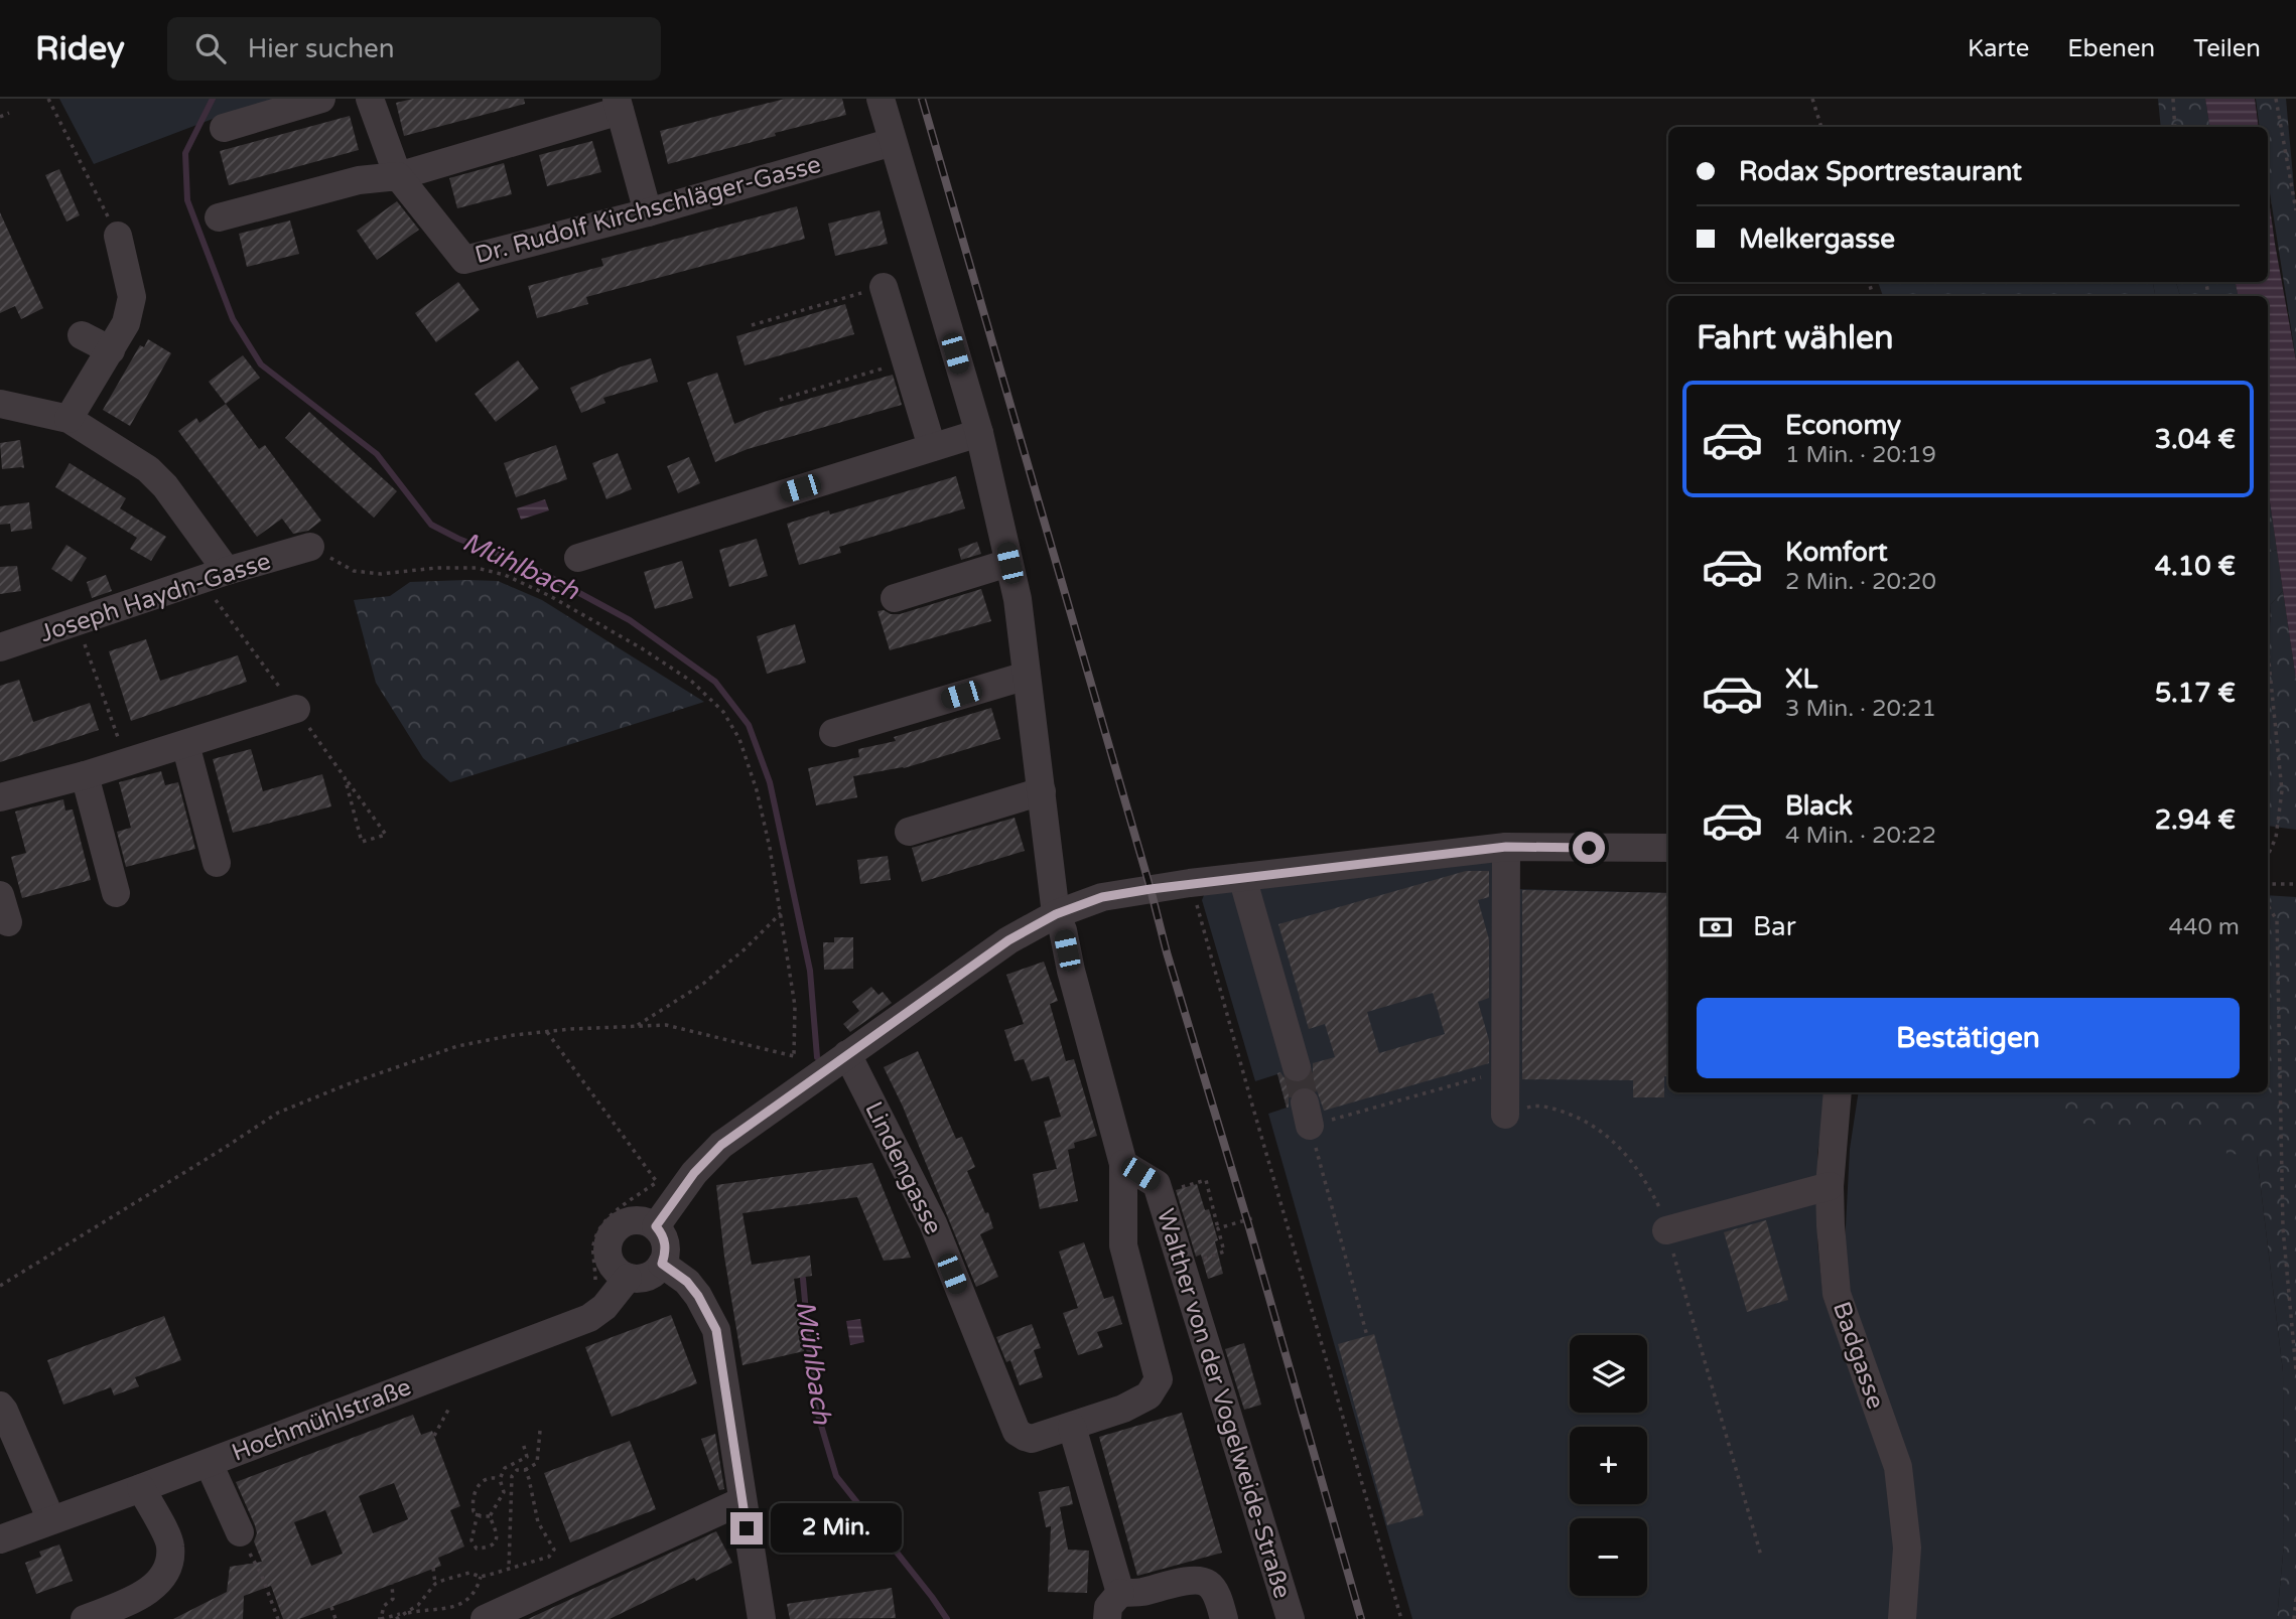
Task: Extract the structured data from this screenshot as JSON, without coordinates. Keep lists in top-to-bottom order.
{
  "streets": {
    "street": [
      "Dr. Rudolf Kirchschläger-Gasse",
      "Joseph Haydn-Gasse",
      "Lindengasse",
      "Badgasse",
      "Walther von der Vogelweide-Straße",
      "Hochmühlstraße"
    ]
  },
  "crossings": [
    ["Dr. Rudolf Kirchschläger-Gasse", "Walther von der Vogelweide-Straße"],
    ["Lindengasse", "Walther von der Vogelweide-Straße"]
  ],
  "water": ["Mühlbach"],
  "page": {
    "header": "Ridey",
    "search": "Hier suchen",
    "nav": ["Karte", "Ebenen", "Teilen"],
    "banner": ["Rodax Sportrestaurant", "Melkergasse"],
    "heading": "Fahrt wählen",
    "list": [
      {
        "name": "Economy",
        "note": "1 Min. · 20:19",
        "value": "3.04 €"
      },
      {
        "name": "Komfort",
        "note": "2 Min. · 20:20",
        "value": "4.10 €"
      },
      {
        "name": "XL",
        "note": "3 Min. · 20:21",
        "value": "5.17 €"
      },
      {
        "name": "Black",
        "note": "4 Min. · 20:22",
        "value": "2.94 €"
      }
    ],
    "pay": ["Bar", "440 m"],
    "buttons": "Bestätigen",
    "map_buttons": ["+", "−"],
    "bubble": "2 Min."
  }
}
